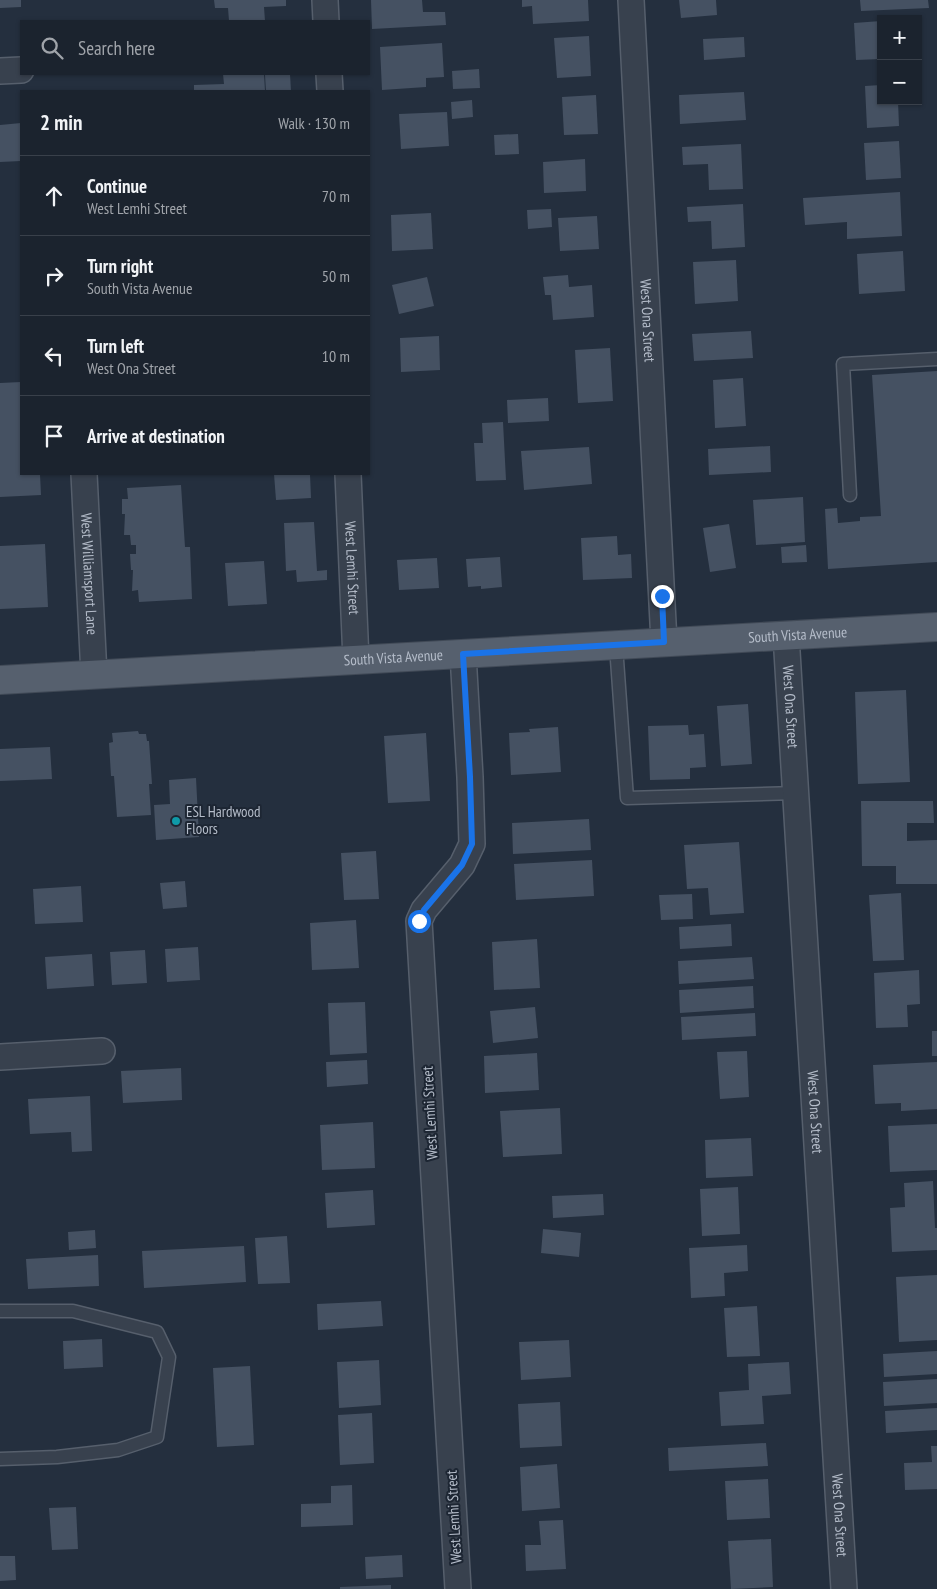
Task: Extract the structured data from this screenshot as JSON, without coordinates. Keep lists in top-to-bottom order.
{
  "streets": {
    "main road": ["South Vista Avenue"],
    "street": ["West Ona Street", "West Lemhi Street", "West Williamsport Lane"]
  },
  "crossings": [
    ["West Ona Street", "South Vista Avenue"],
    ["West Lemhi Street", "South Vista Avenue"],
    ["West Williamsport Lane", "South Vista Avenue"]
  ],
  "places": ["ESL Hardwood Floors"],
  "page": {
    "map_buttons": ["+", "−"],
    "search": "Search here",
    "heading": ["2 min", "Walk · 130 m"],
    "list": [
      ["Continue", "West Lemhi Street", "70 m"],
      ["Turn right", "South Vista Avenue", "50 m"],
      ["Turn left", "West Ona Street", "10 m"],
      "Arrive at destination"
    ]
  }
}
